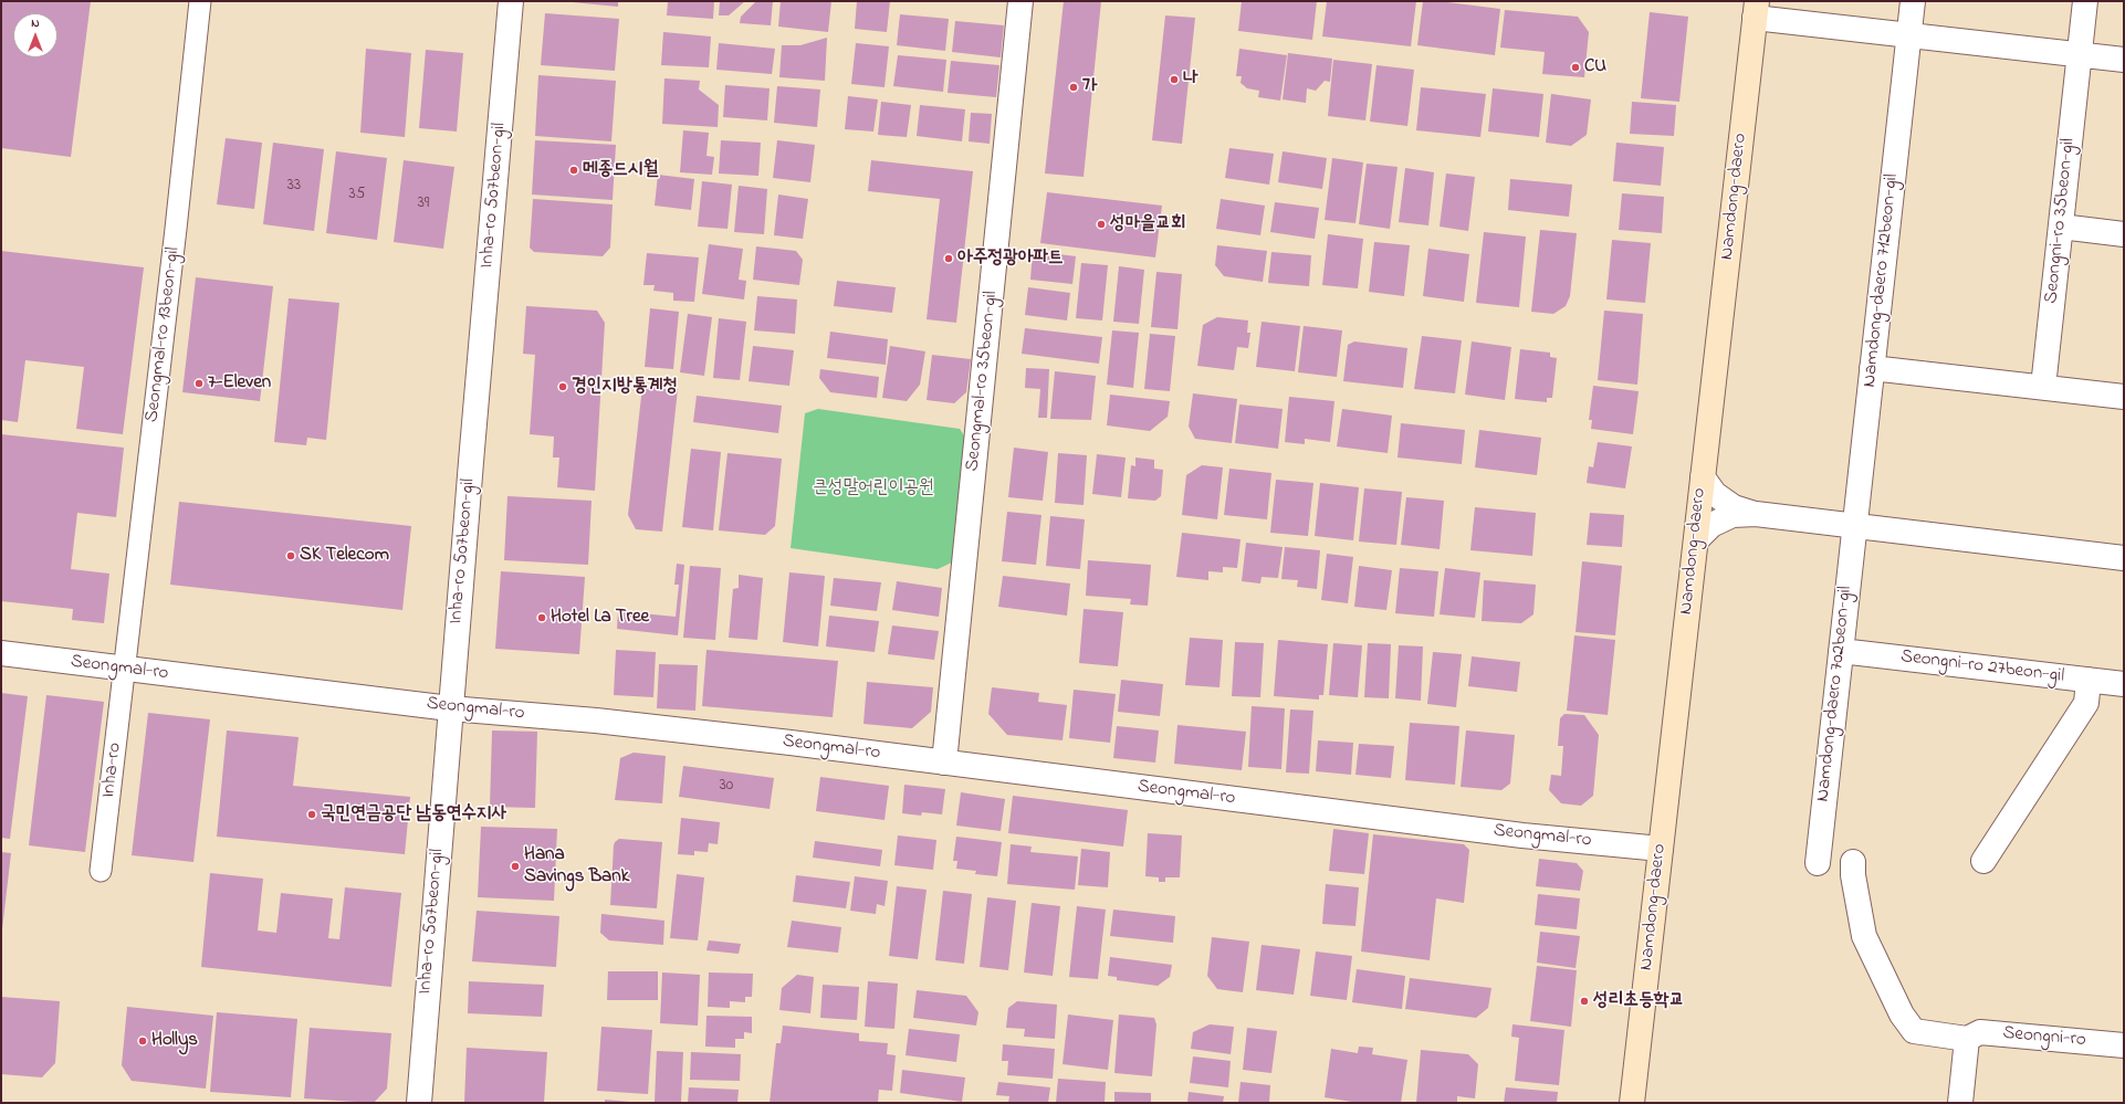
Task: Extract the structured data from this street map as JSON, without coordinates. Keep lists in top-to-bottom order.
{
  "streets": {
    "main road": ["Namdong-daero"],
    "street": [
      "Inha-ro 507beon-gil",
      "Seongni-ro 35beon-gil",
      "Namdong-daero 712beon-gil",
      "Seongmal-ro 13beon-gil",
      "Seongmal-ro 35beon-gil",
      "Seongni-ro 27beon-gil",
      "Seongmal-ro",
      "Namdong-daero 702beon-gil",
      "Inha-ro",
      "Seongni-ro"
    ]
  },
  "crossings": [
    ["Inha-ro 507beon-gil", "Seongmal-ro"],
    ["Namdong-daero", "Seongmal-ro"],
    ["Namdong-daero 712beon-gil", "Namdong-daero 702beon-gil"],
    ["Seongmal-ro 13beon-gil", "Seongmal-ro"],
    ["Seongmal-ro 13beon-gil", "Inha-ro"],
    ["Seongmal-ro 35beon-gil", "Seongmal-ro"],
    ["Seongni-ro 27beon-gil", "Namdong-daero 702beon-gil"],
    ["Seongmal-ro", "Inha-ro"]
  ],
  "parks": ["큰성말어린이공원"],
  "places": [
    "CU",
    "나",
    "가",
    "메종드시월",
    "성마을교회",
    "아주정광아파트",
    "7-Eleven",
    "경인지방통계청",
    "SK Telecom",
    "Hotel La Tree",
    "국민연금공단 남동연수지사",
    "Hana Savings Bank",
    "성리초등학교",
    "Hollys"
  ],
  "house_numbers": [
    "33",
    "35",
    "39",
    "30"
  ],
  "north": "top"
}
